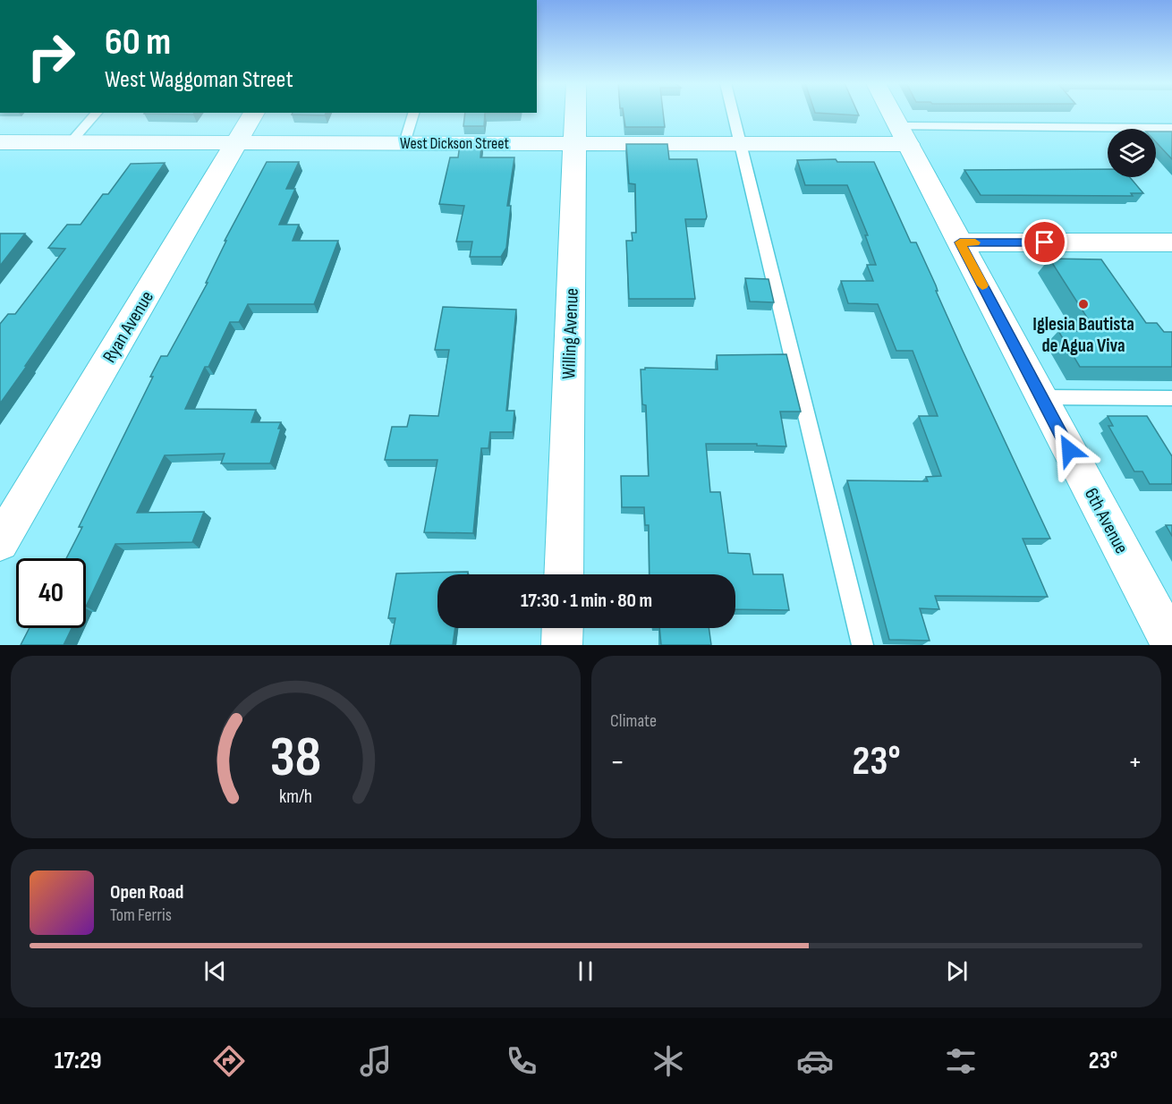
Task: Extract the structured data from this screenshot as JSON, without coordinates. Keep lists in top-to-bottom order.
{
  "streets": {
    "street": [
      "West Dickson Street",
      "Ryan Avenue",
      "Willing Avenue",
      "6th Avenue"
    ]
  },
  "crossings": [
    ["West Dickson Street", "Ryan Avenue"],
    ["West Dickson Street", "Willing Avenue"],
    ["West Dickson Street", "6th Avenue"]
  ],
  "places": ["Iglesia Bautista de Agua Viva"],
  "page": {
    "turn": ["60 m", "West Waggoman Street"],
    "limit": "40",
    "trip": "17:30 · 1 min · 80 m",
    "tile": "Climate",
    "heat": ["−", "23°", "+"],
    "song": ["Open Road", "Tom Ferris"],
    "tabs": ["17:29", "23°"],
    "gauge": ["38", "km/h"]
  }
}
